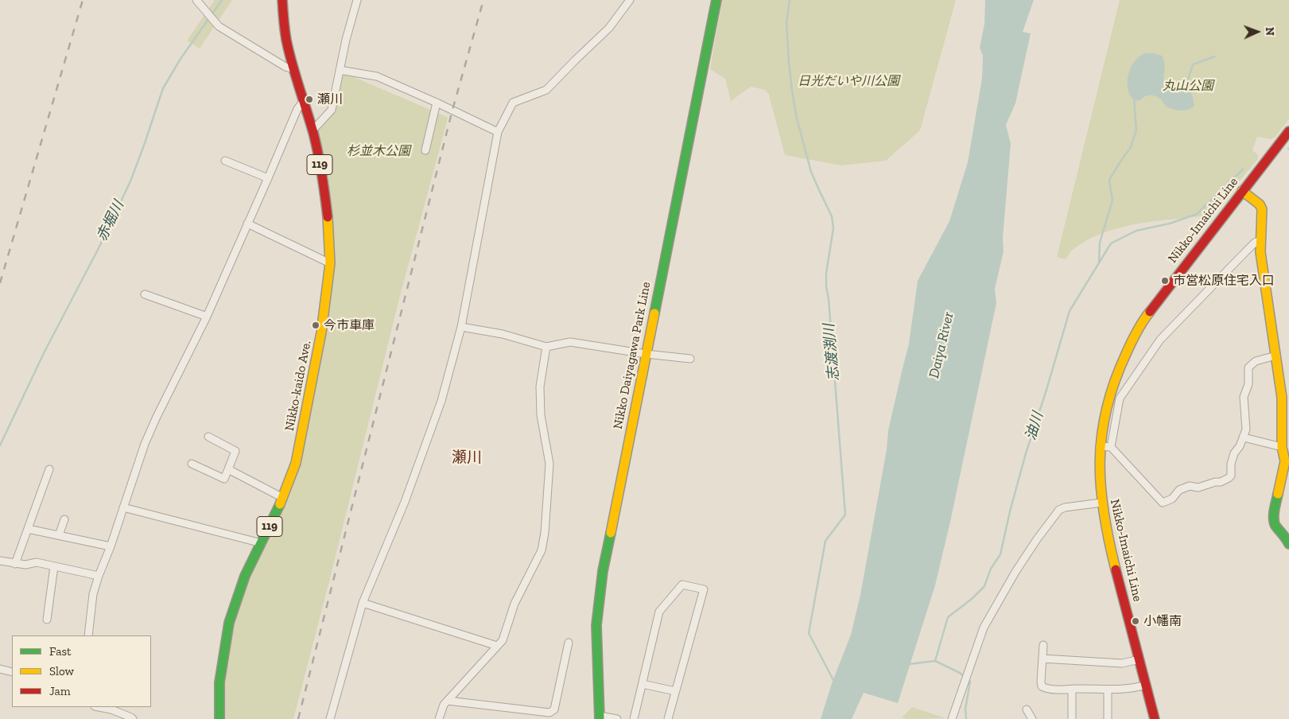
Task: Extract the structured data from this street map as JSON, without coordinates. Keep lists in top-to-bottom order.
{
  "streets": {
    "main road": [
      "119",
      "Nikko-Imaichi Line",
      "Nikko Daiyagawa Park Line",
      "Nikko-kaido Ave."
    ]
  },
  "districts": ["瀬川"],
  "water": [
    "赤堀川",
    "Daiya River",
    "志渡渕川",
    "油川"
  ],
  "parks": ["日光だいや川公園", "丸山公園", "杉並木公園"],
  "places": [
    "瀬川",
    "市営松原住宅入口",
    "今市車庫",
    "小幡南"
  ],
  "legend": ["Fast", "Slow", "Jam"],
  "north": "right"
}
